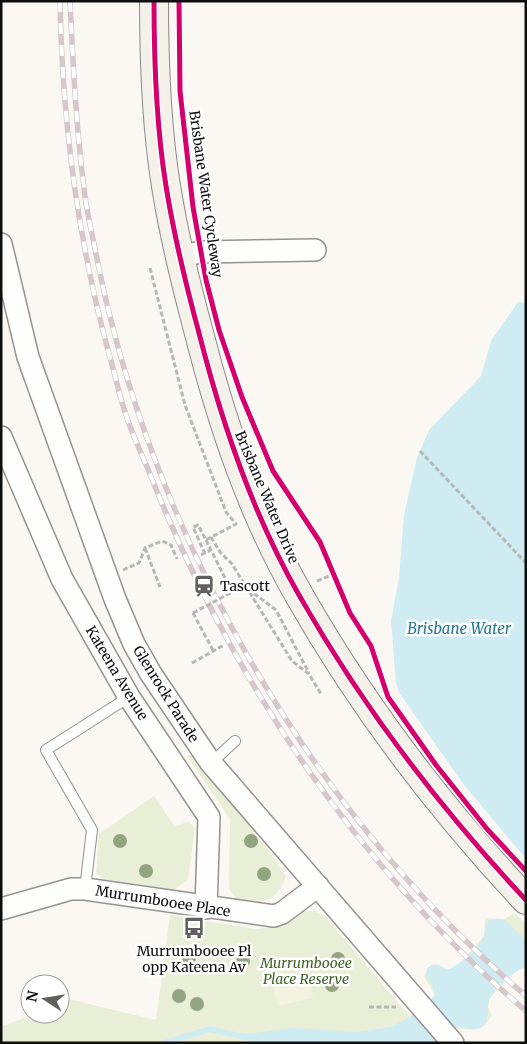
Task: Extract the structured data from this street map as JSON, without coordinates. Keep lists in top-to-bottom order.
{
  "streets": {
    "main road": ["Brisbane Water Drive"],
    "street": ["Kateena Avenue", "Glenrock Parade", "Murrumbooee Place"],
    "cycle path": ["Brisbane Water Cycleway"]
  },
  "crossings": [
    ["Kateena Avenue", "Murrumbooee Place"],
    ["Glenrock Parade", "Murrumbooee Place"]
  ],
  "water": ["Brisbane Water"],
  "parks": ["Murrumbooee Place Reserve"],
  "places": {
    "station": ["Tascott"],
    "bus stop": ["Murrumbooee Pl opp Kateena Av"]
  },
  "north": "left"
}
